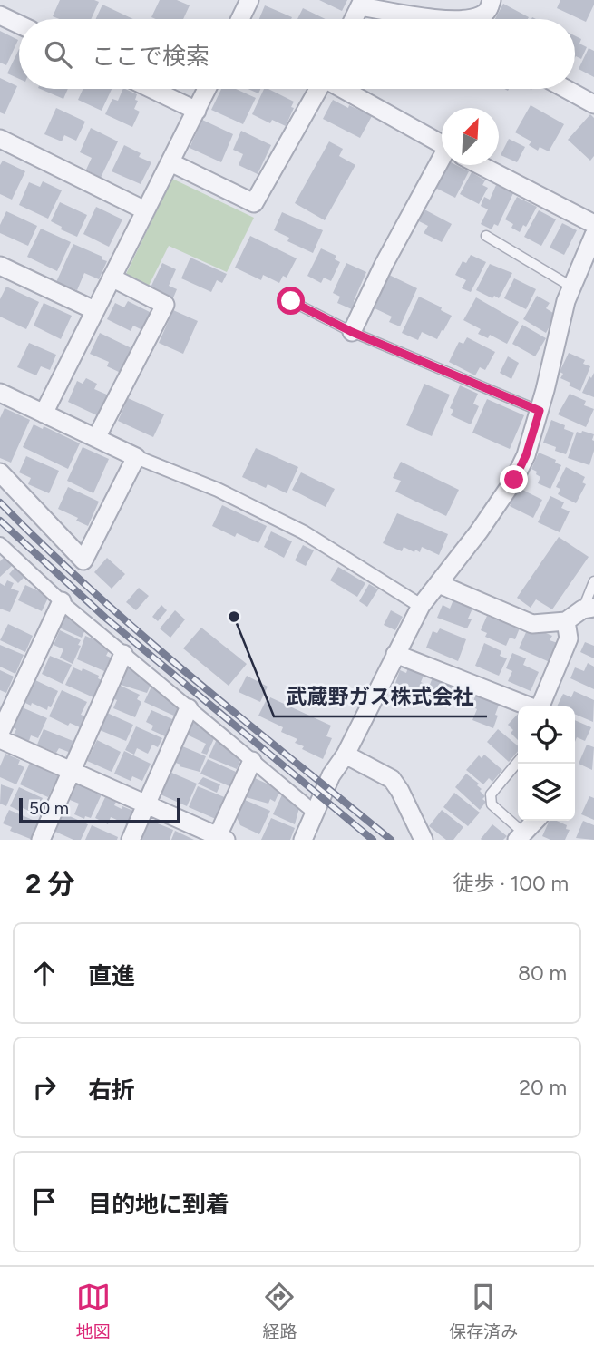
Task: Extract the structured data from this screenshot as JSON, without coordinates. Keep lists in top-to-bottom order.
{
  "places": ["武蔵野ガス株式会社"],
  "scale_bar": "50 m",
  "north": "top right",
  "page": {
    "search": "ここで検索",
    "scale": "50 m",
    "heading": ["2 分", "徒歩 · 100 m"],
    "list": [
      ["直進", "80 m"],
      ["右折", "20 m"],
      "目的地に到着"
    ],
    "nav": ["地図", "経路", "保存済み"]
  }
}
